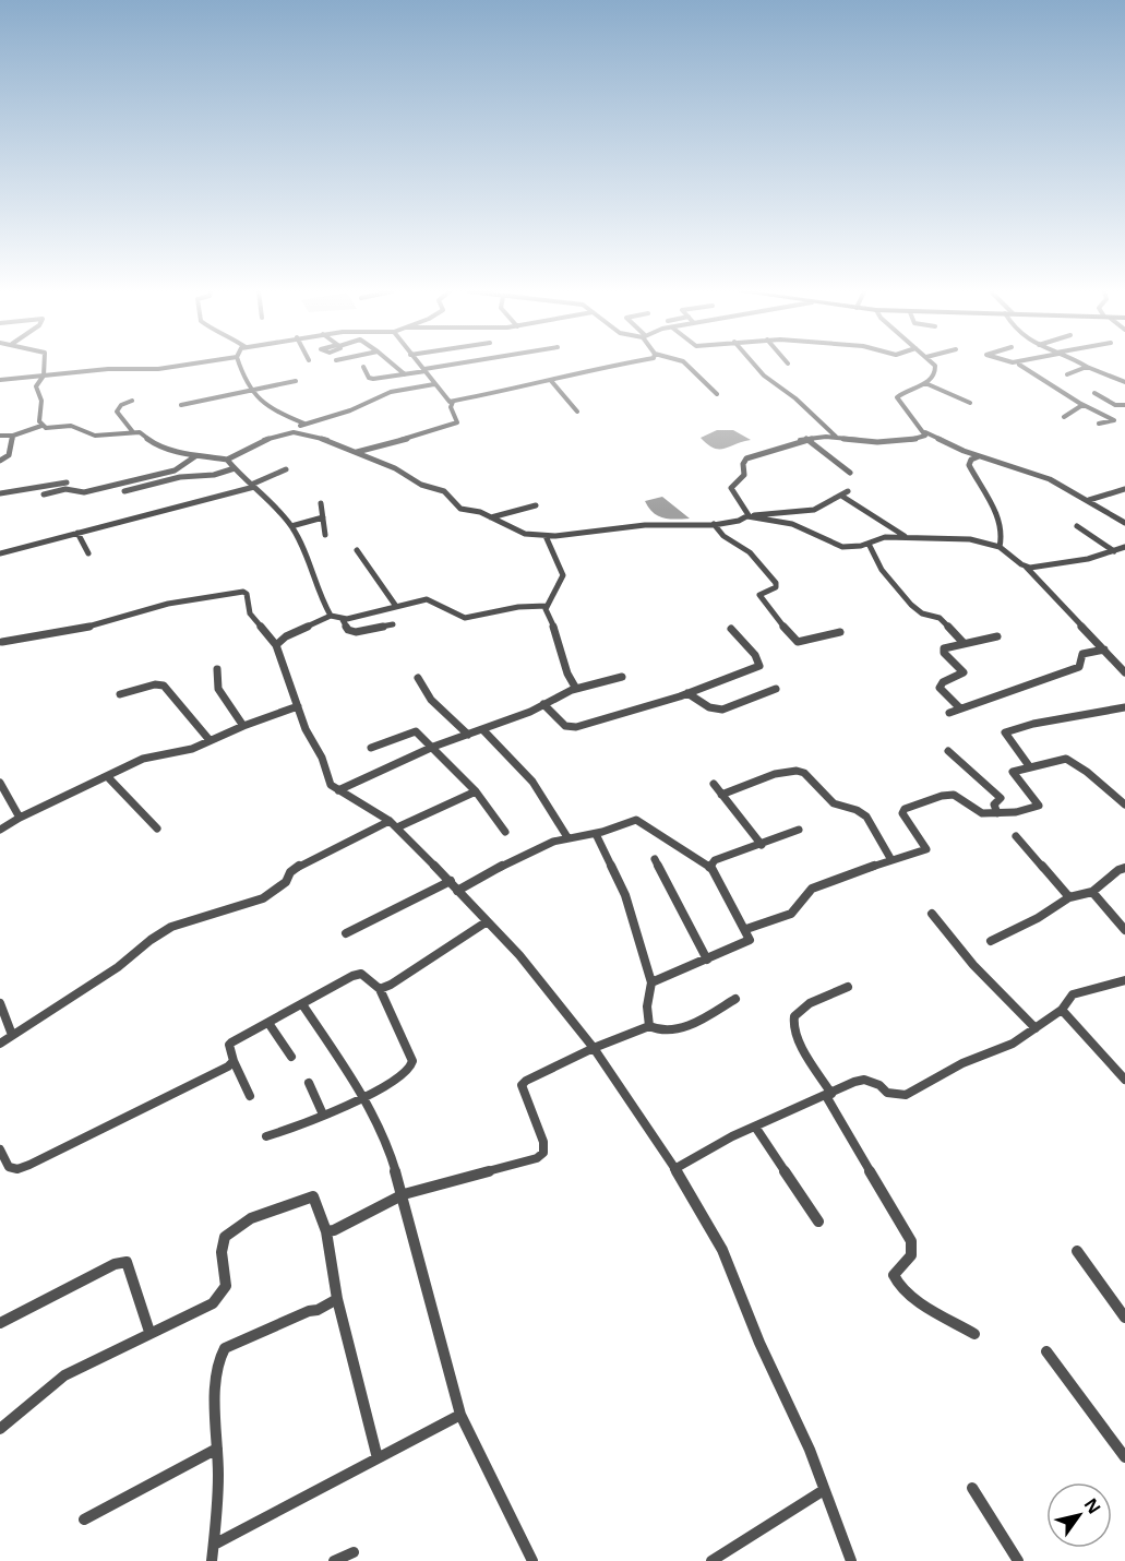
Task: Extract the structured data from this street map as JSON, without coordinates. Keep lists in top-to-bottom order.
{
  "north": "top right"
}
